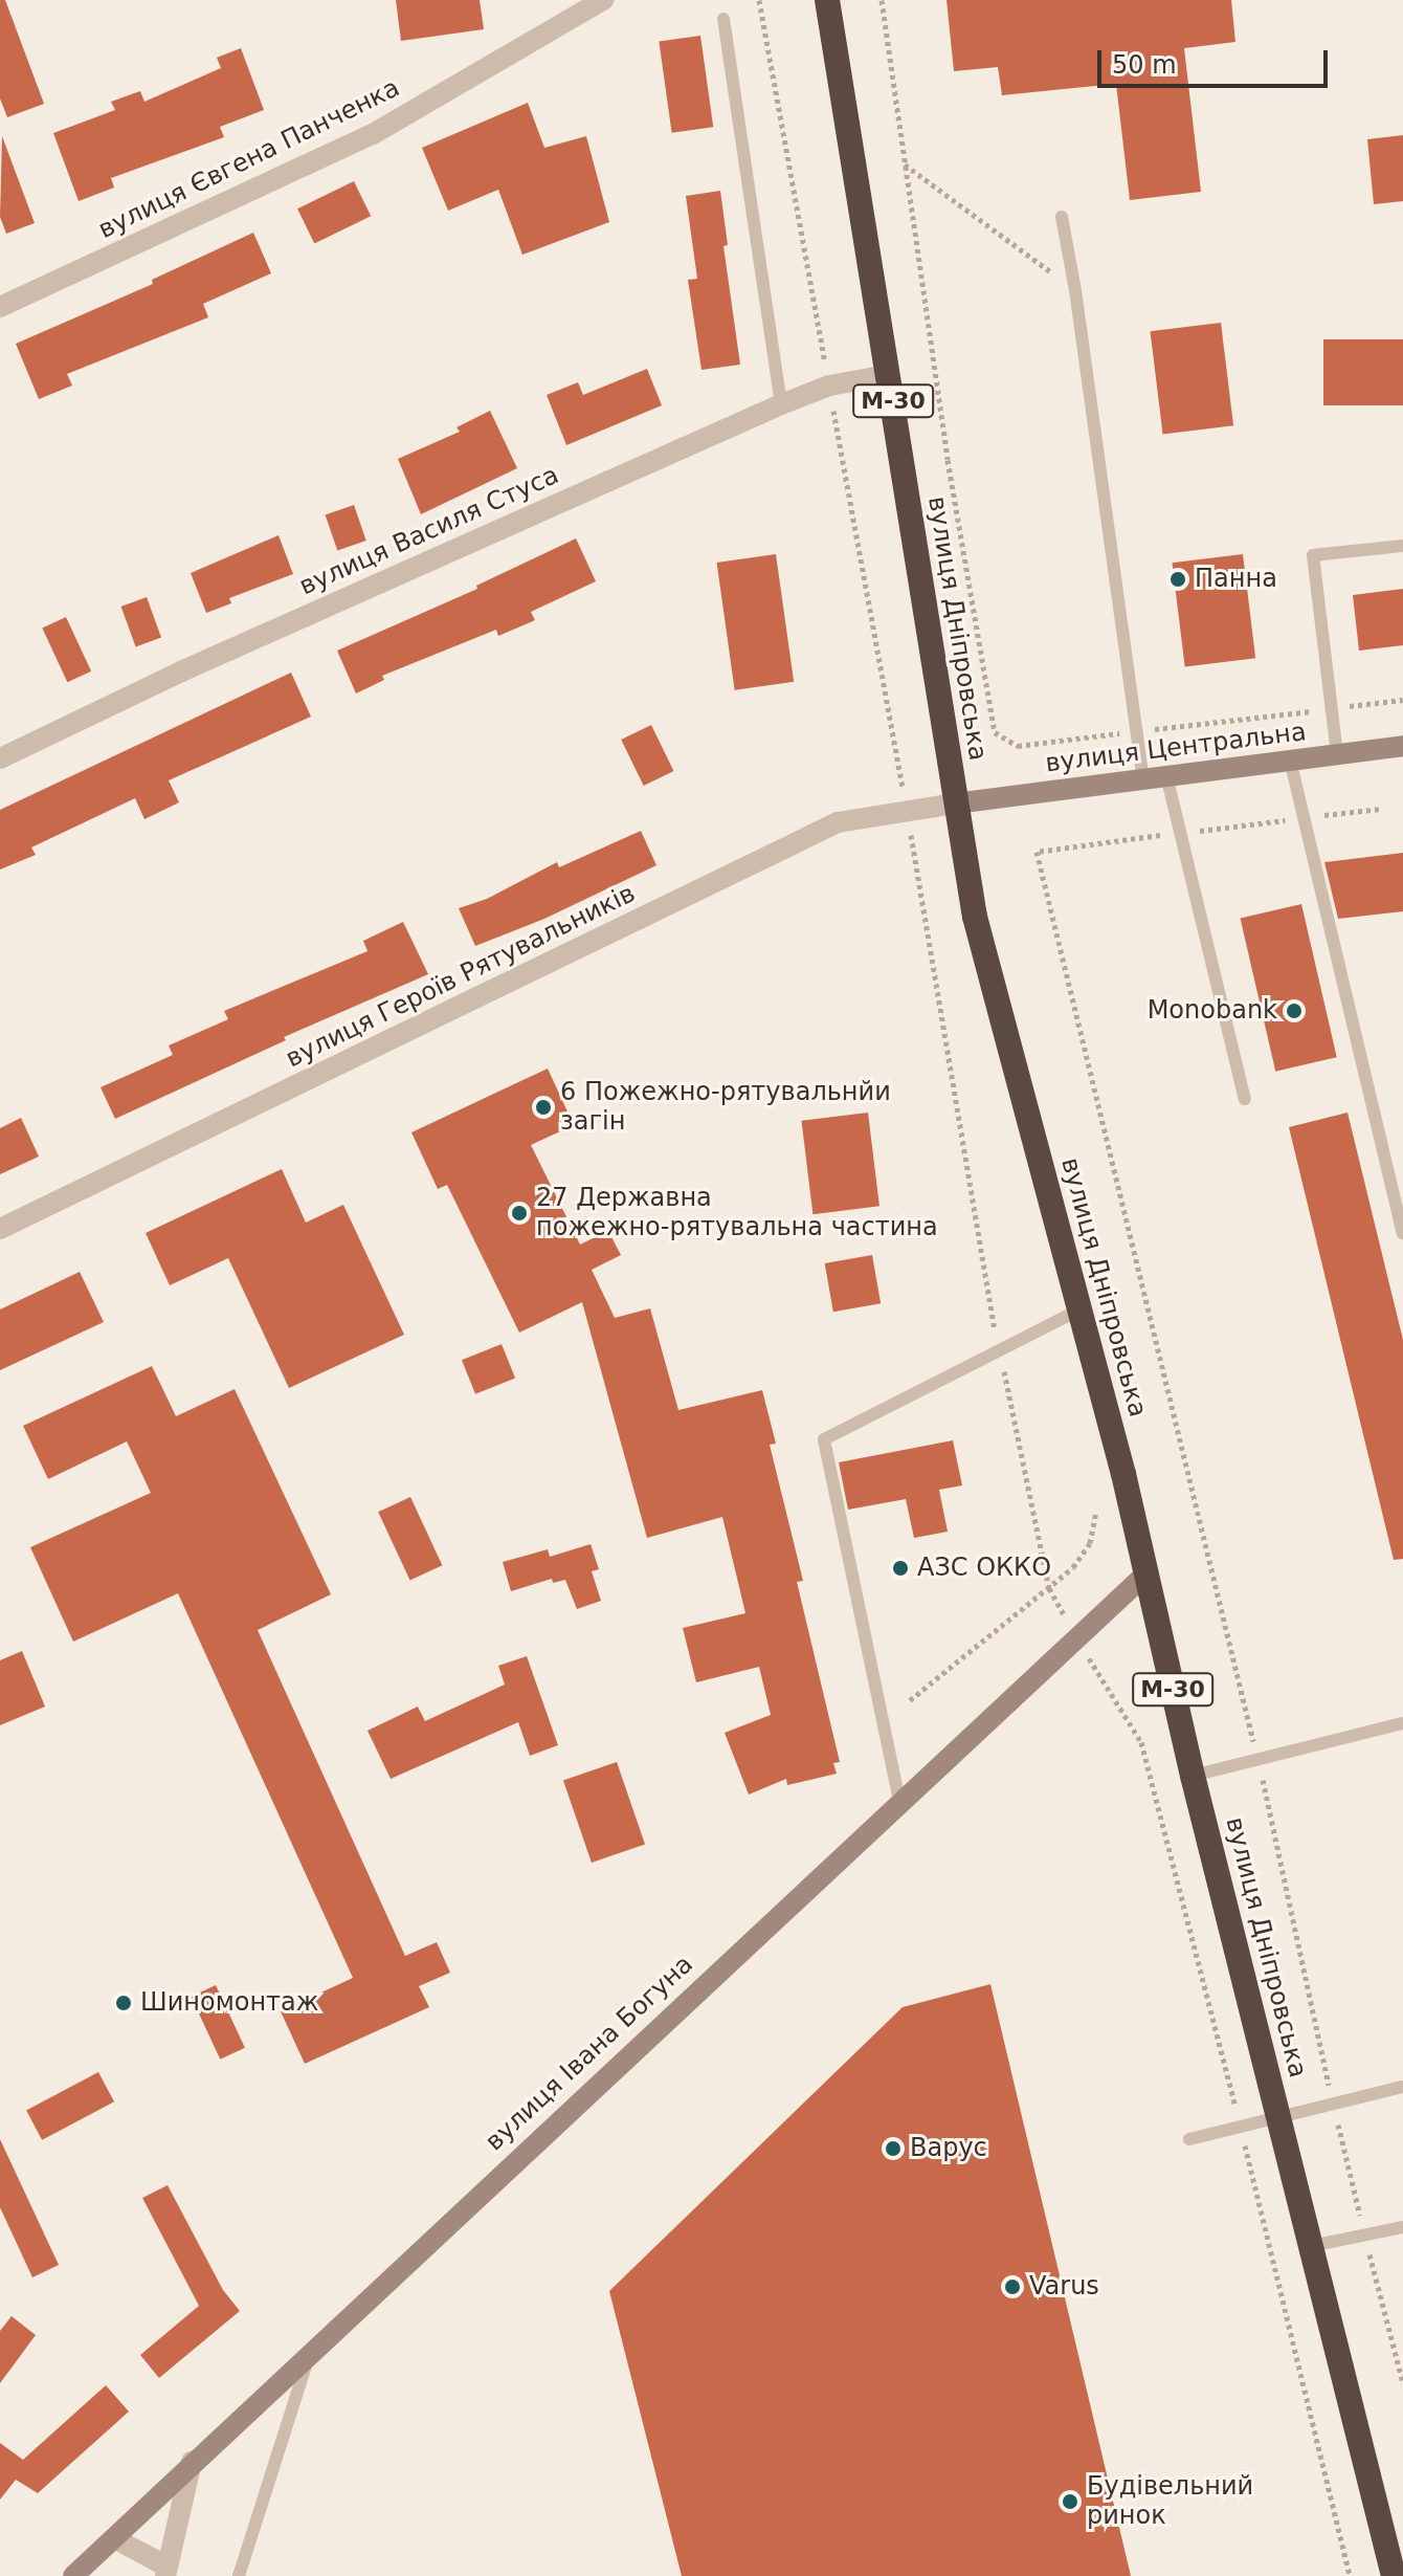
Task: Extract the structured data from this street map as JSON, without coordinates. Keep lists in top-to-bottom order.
{
  "streets": {
    "highway": ["М-30", "вулиця Дніпровська"],
    "street": [
      "вулиця Євгена Панченка",
      "вулиця Василя Стуса",
      "вулиця Центральна",
      "вулиця Героїв Рятувальників",
      "вулиця Івана Богуна"
    ]
  },
  "crossings": [
    ["вулиця Василя Стуса", "вулиця Дніпровська"],
    ["вулиця Дніпровська", "вулиця Центральна"],
    ["вулиця Дніпровська", "вулиця Героїв Рятувальників"],
    ["вулиця Дніпровська", "вулиця Івана Богуна"],
    ["вулиця Центральна", "вулиця Героїв Рятувальників"]
  ],
  "places": [
    "Панна",
    "Monobank",
    "6 Пожежно-рятувальнйи загін",
    "27 Державна пожежно-рятувальна частина",
    "АЗС ОККО",
    "Шиномонтаж",
    "Варус",
    "Varus",
    "Будівельний ринок"
  ],
  "scale_bar": "50 m"
}
